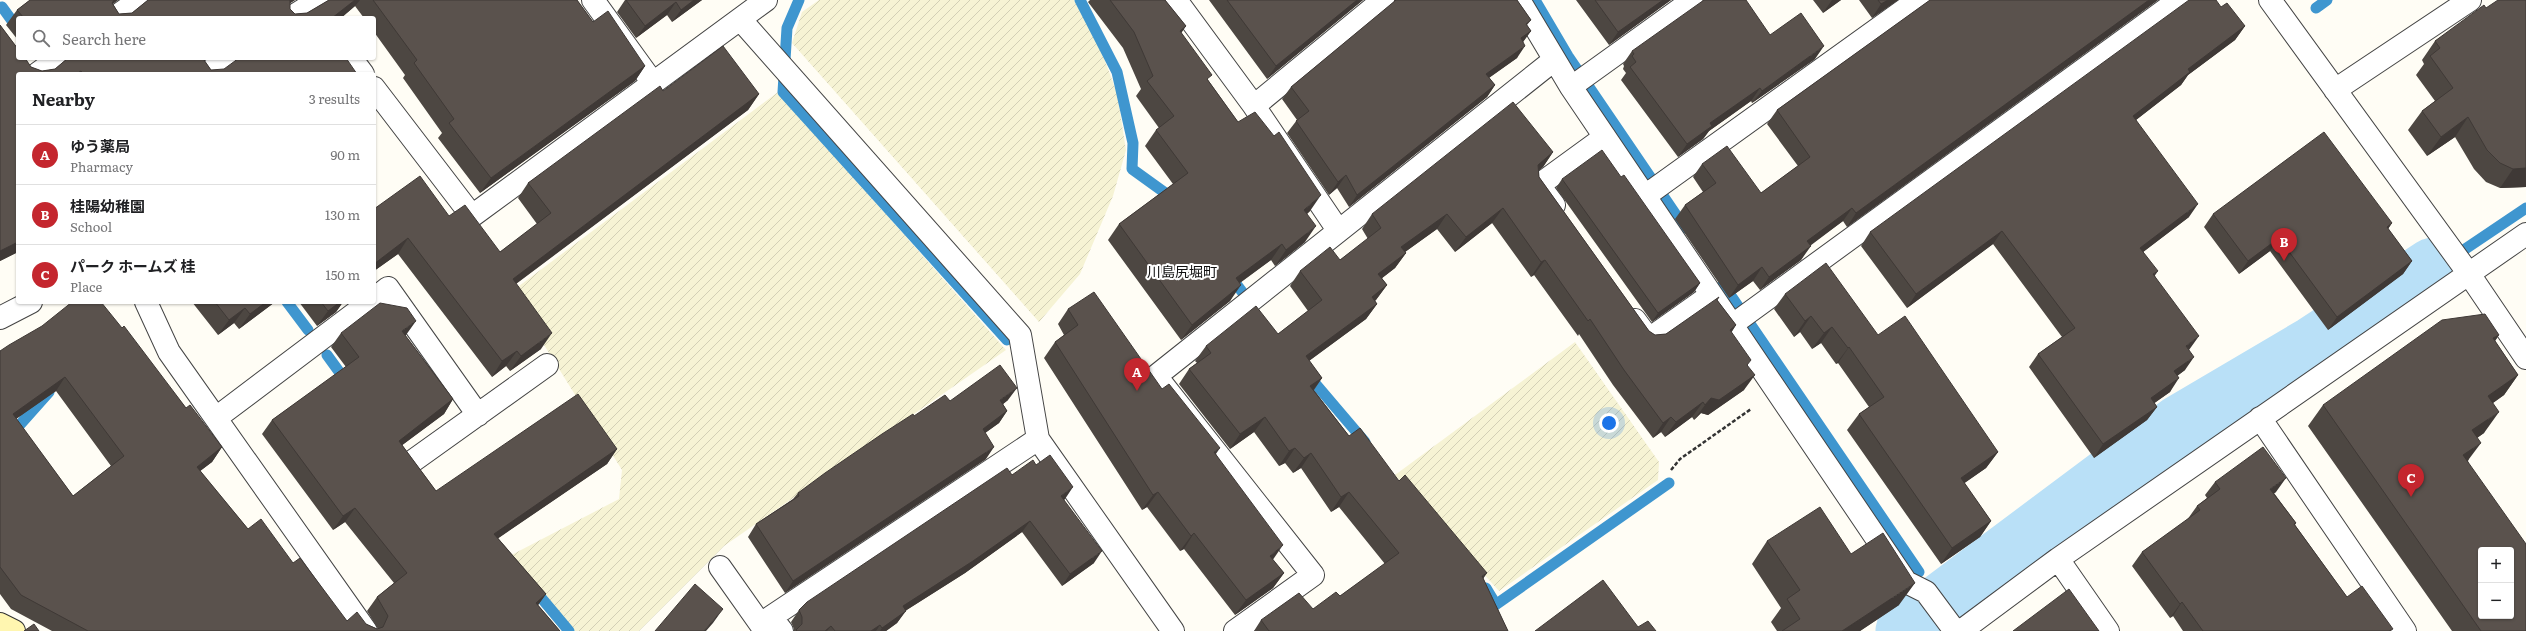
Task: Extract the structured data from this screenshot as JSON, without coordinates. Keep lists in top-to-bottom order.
{
  "districts": ["川島尻堀町"],
  "page": {
    "search": "Search here",
    "heading": ["Nearby", "3 results"],
    "list": [
      {
        "mark": "A",
        "name": "ゆう薬局",
        "note": "Pharmacy",
        "value": "90 m"
      },
      {
        "mark": "B",
        "name": "桂陽幼稚園",
        "note": "School",
        "value": "130 m"
      },
      {
        "mark": "C",
        "name": "パーク ホームズ 桂",
        "note": "Place",
        "value": "150 m"
      }
    ],
    "pins": ["B", "A", "C"],
    "map_buttons": ["+", "−"]
  }
}
